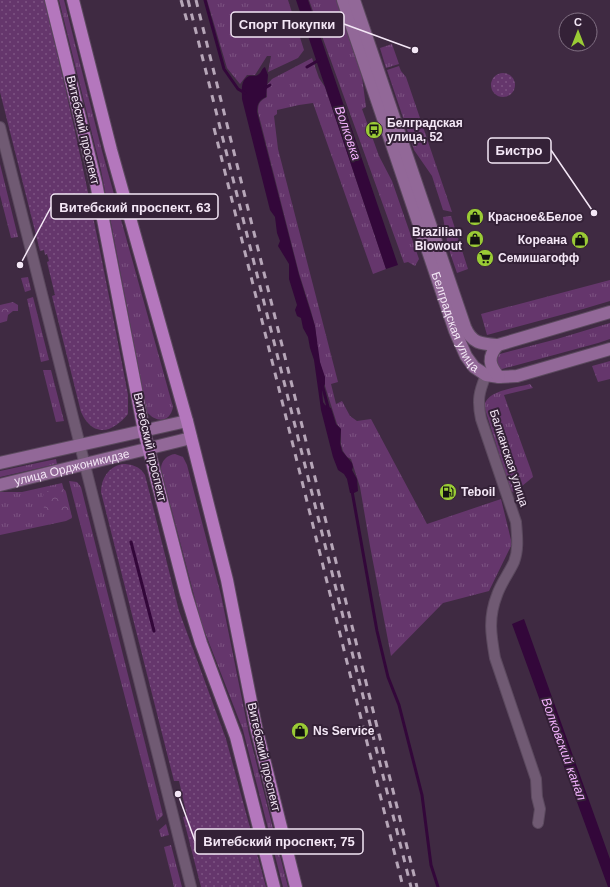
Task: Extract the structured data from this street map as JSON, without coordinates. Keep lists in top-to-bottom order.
{
  "streets": {
    "main road": ["Витебский проспект"],
    "street": ["Белградская улица", "Балканская улица", "улица Орджоникидзе"]
  },
  "crossings": [
    ["Витебский проспект", "улица Орджоникидзе"],
    ["Белградская улица", "Балканская улица"]
  ],
  "water": ["Волковка", "Волковский канал"],
  "places": {
    "other": [
      "Спорт Покупки",
      "Бистро",
      "Витебский проспект, 63",
      "Витебский проспект, 75"
    ],
    "bus stop": ["Белградская улица, 52"],
    "shop": [
      "Красное&Белое",
      "Brazilian Blowout",
      "Кореана",
      "Ns Service"
    ],
    "supermarket": ["Семишагофф"],
    "fuel station": ["Teboil"]
  },
  "north": "top"
}
